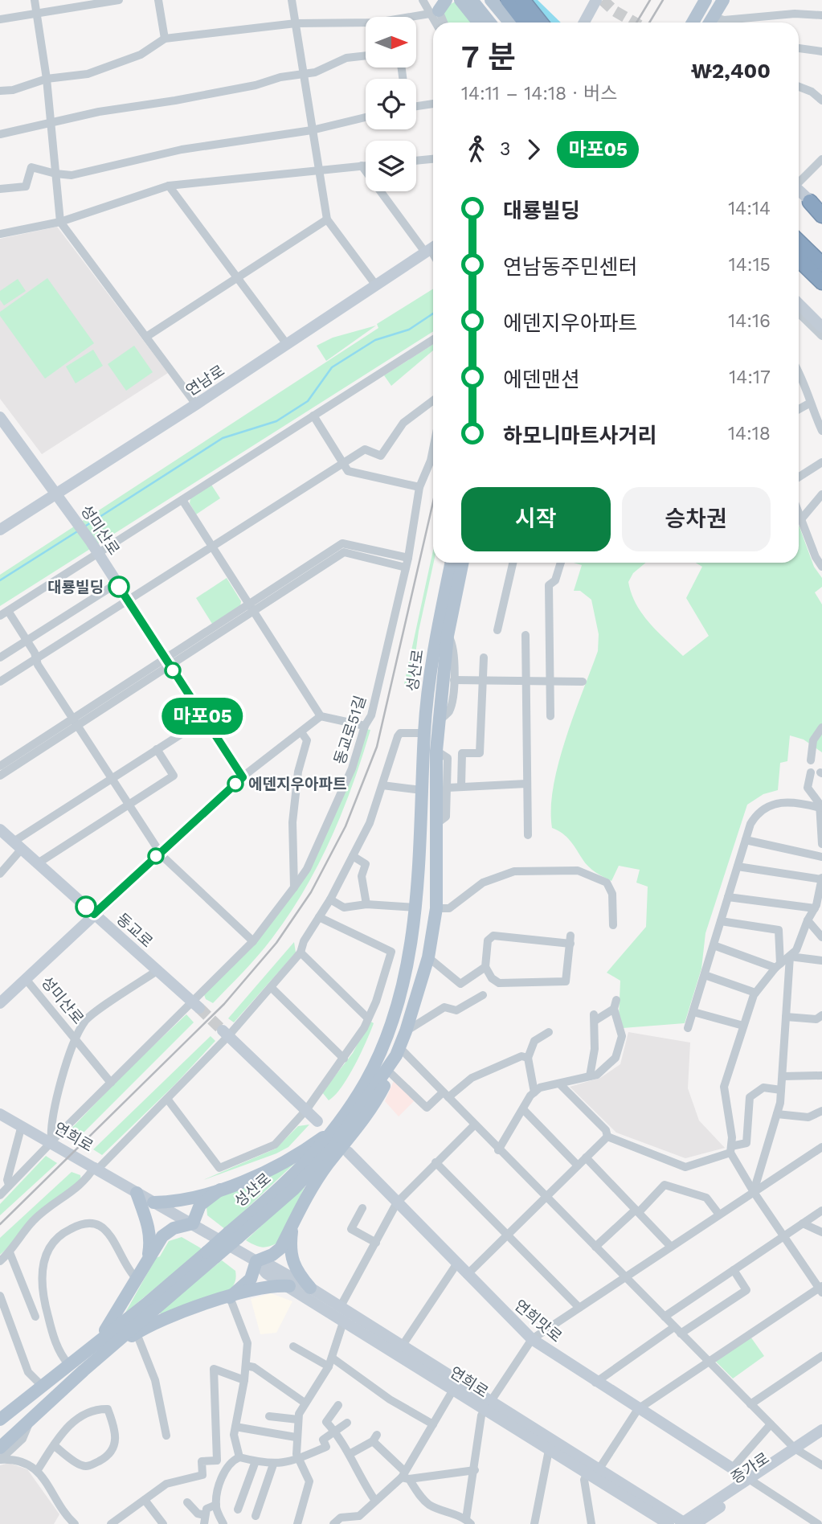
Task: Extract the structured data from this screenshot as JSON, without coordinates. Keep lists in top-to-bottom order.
{
  "streets": {
    "main road": ["성산로"],
    "street": [
      "연남로",
      "성미산로",
      "동교로51길",
      "동교로",
      "연희로",
      "연희맛로",
      "증가로"
    ]
  },
  "crossings": [
    ["연남로", "성미산로"],
    ["성미산로", "동교로51길"],
    ["성미산로", "동교로"],
    ["성산로", "증가로"],
    ["동교로51길", "동교로"],
    ["동교로51길", "연희로"],
    ["연희로", "증가로"],
    ["연희맛로", "증가로"]
  ],
  "places": ["대룡빌딩", "에덴지우아파트"],
  "lines": ["bus line 마포05"],
  "north": "right",
  "page": {
    "on_map": "마포05",
    "heading": ["7 분", "14:11 – 14:18 · 버스", "₩2,400"],
    "legs": ["3", "마포05"],
    "list": [
      {
        "name": "대룡빌딩",
        "value": "14:14"
      },
      {
        "name": "연남동주민센터",
        "value": "14:15"
      },
      {
        "name": "에덴지우아파트",
        "value": "14:16"
      },
      {
        "name": "에덴맨션",
        "value": "14:17"
      },
      {
        "name": "하모니마트사거리",
        "value": "14:18"
      }
    ],
    "buttons": ["시작", "승차권"]
  }
}
